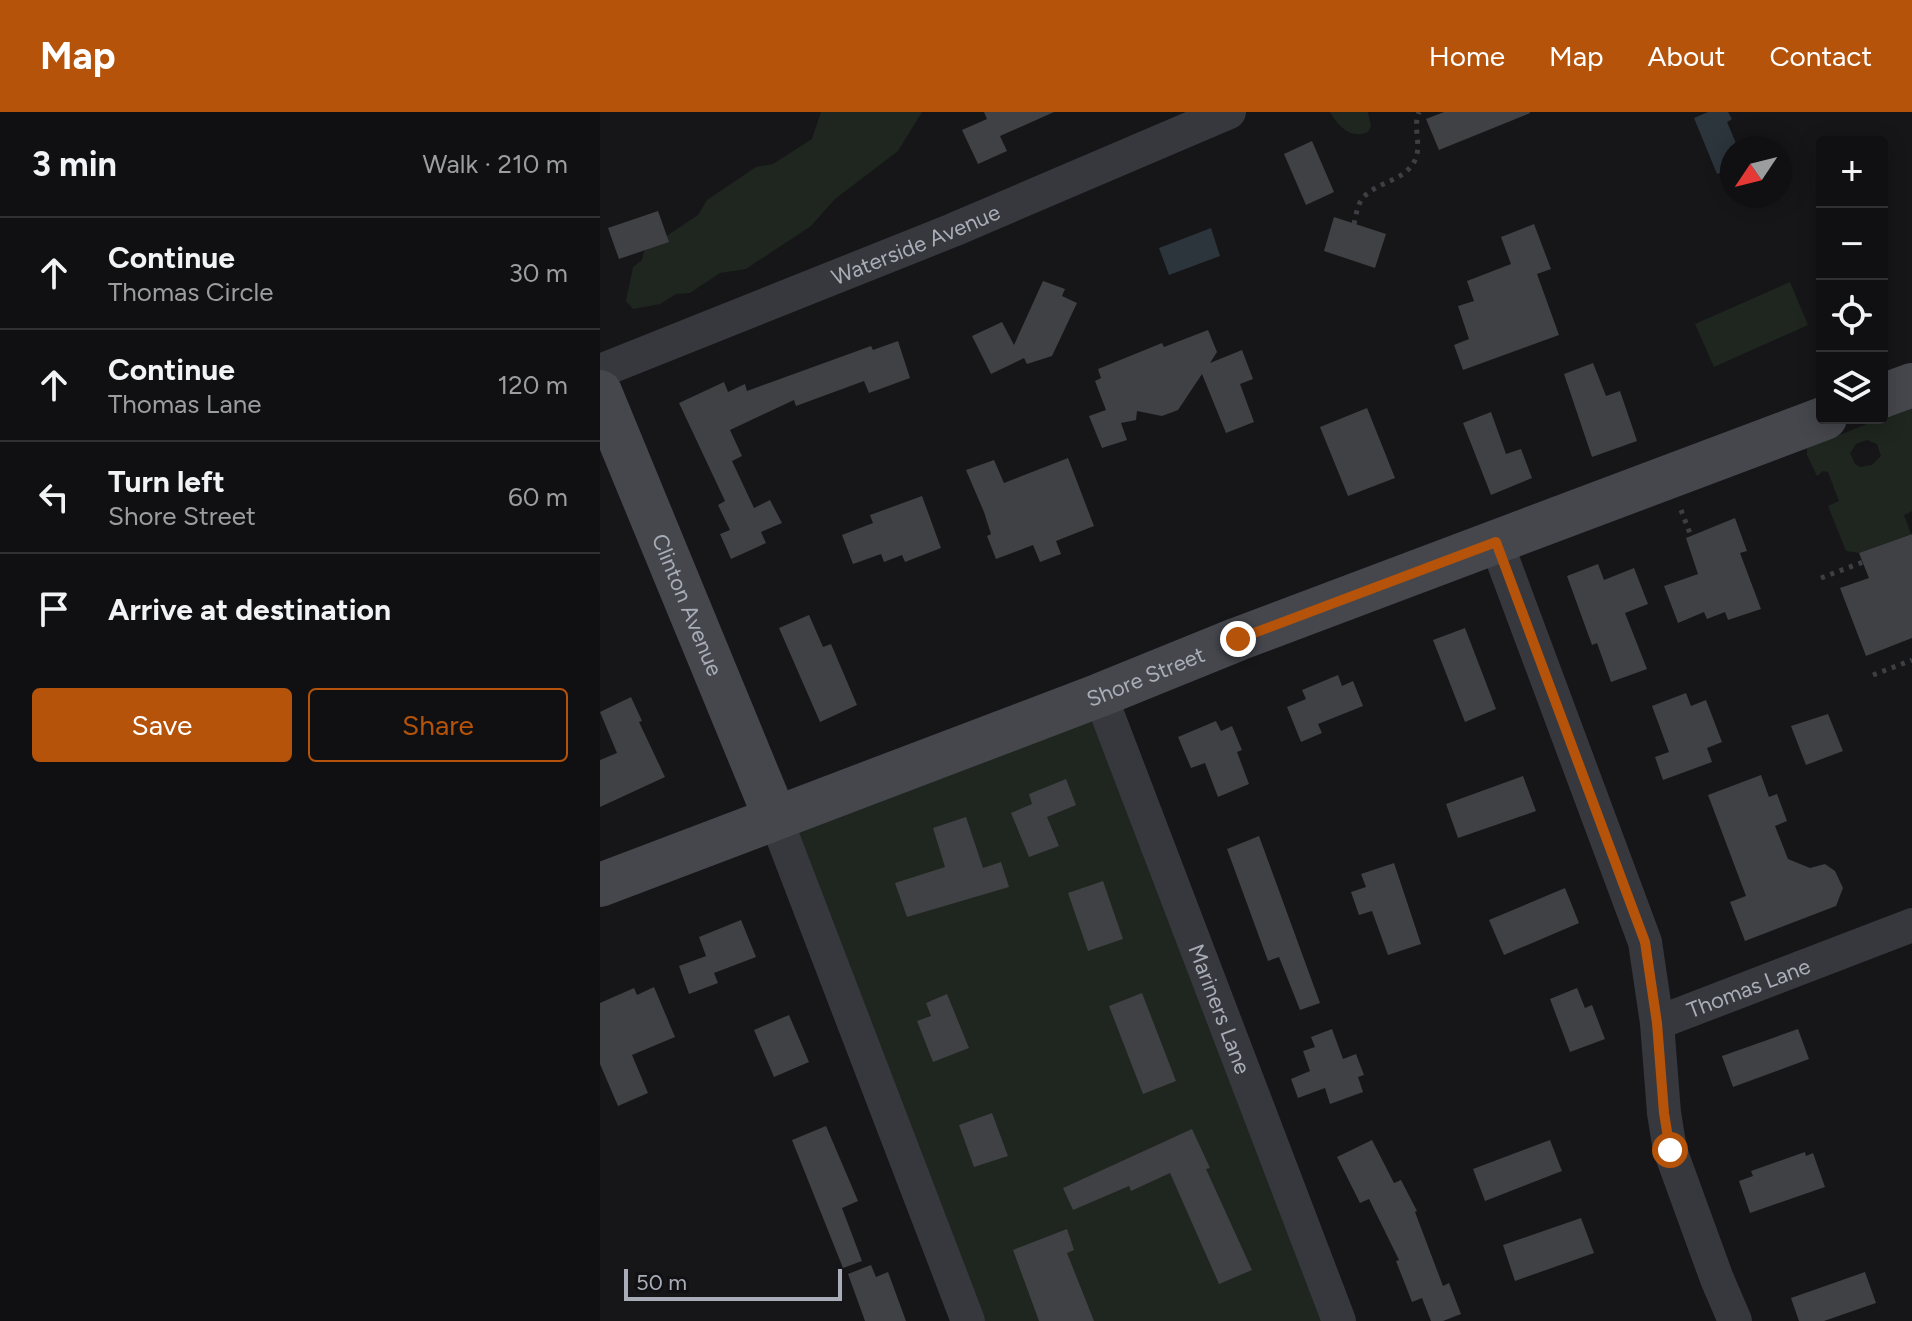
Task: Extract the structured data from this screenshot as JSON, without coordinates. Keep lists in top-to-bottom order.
{
  "streets": {
    "main road": ["Clinton Avenue", "Shore Street"],
    "street": ["Waterside Avenue", "Thomas Lane", "Mariners Lane"]
  },
  "crossings": [
    ["Clinton Avenue", "Shore Street"],
    ["Shore Street", "Thomas Lane"],
    ["Shore Street", "Mariners Lane"]
  ],
  "scale_bar": "50 m",
  "north": "bottom left",
  "page": {
    "header": "Map",
    "nav": [
      "Home",
      "Map",
      "About",
      "Contact"
    ],
    "heading": ["3 min", "Walk · 210 m"],
    "map_buttons": ["+", "−"],
    "list": [
      ["Continue", "Thomas Circle", "30 m"],
      ["Continue", "Thomas Lane", "120 m"],
      ["Turn left", "Shore Street", "60 m"],
      "Arrive at destination"
    ],
    "buttons": ["Save", "Share"],
    "scale": "50 m"
  }
}
